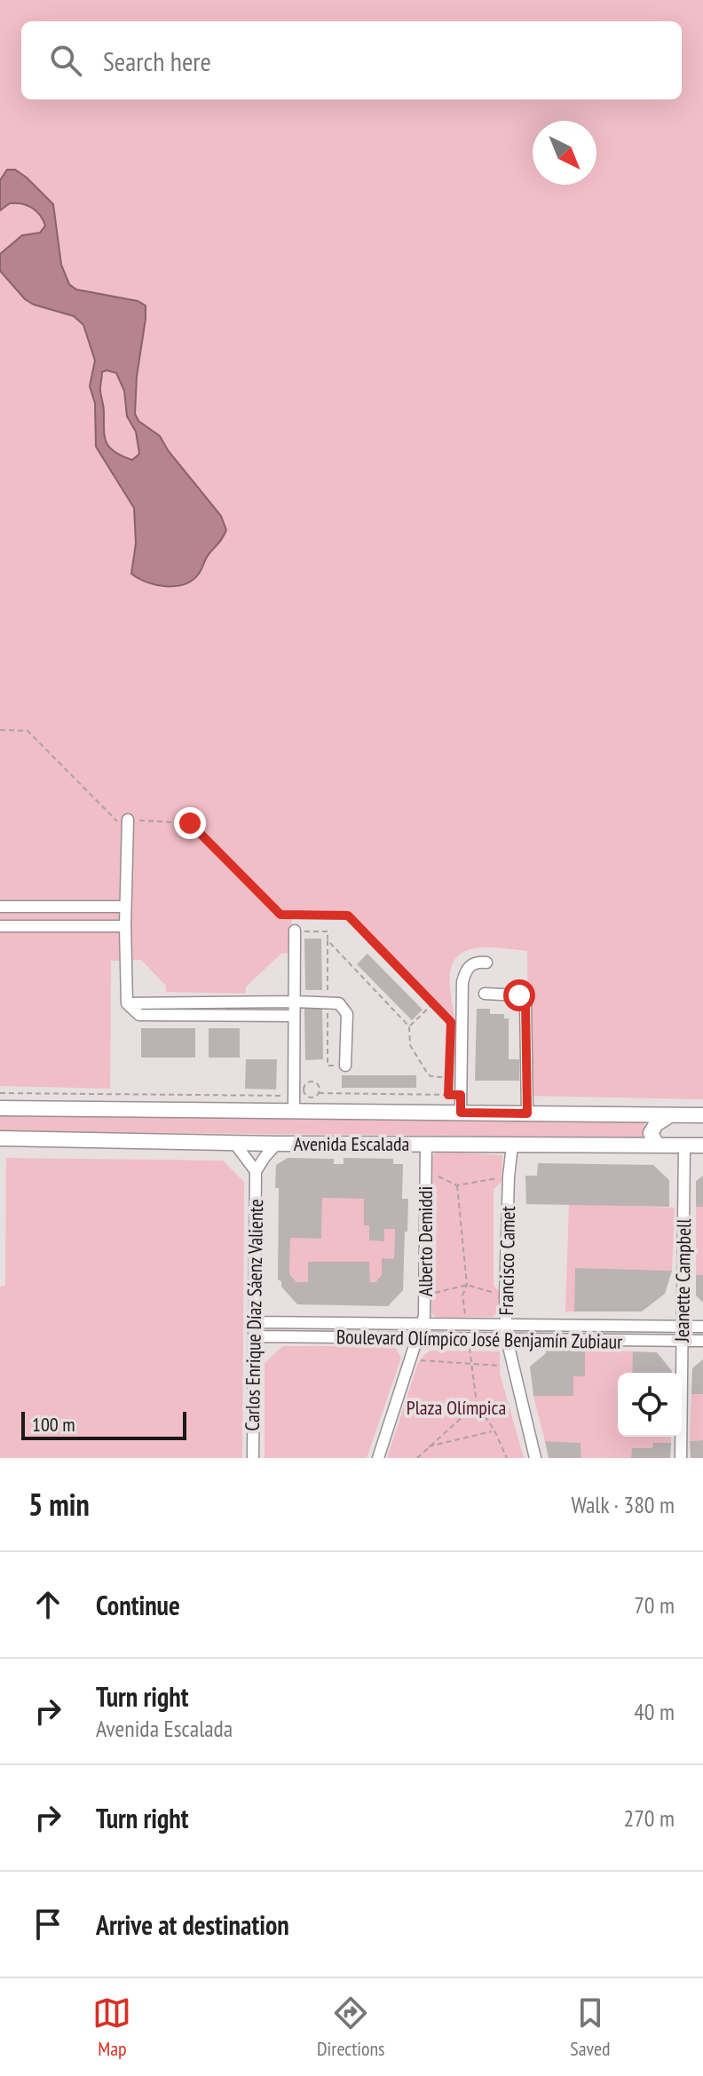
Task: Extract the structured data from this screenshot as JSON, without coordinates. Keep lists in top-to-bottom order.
{
  "streets": {
    "main road": ["Avenida Escalada"],
    "street": [
      "Alberto Demiddi",
      "Francisco Camet",
      "Jeanette Campbell",
      "Carlos Enrique Díaz Sáenz Valiente",
      "Boulevard Olímpico José Benjamín Zubiaur"
    ]
  },
  "crossings": [
    ["Avenida Escalada", "Alberto Demiddi"],
    ["Avenida Escalada", "Francisco Camet"],
    ["Avenida Escalada", "Jeanette Campbell"],
    ["Avenida Escalada", "Carlos Enrique Díaz Sáenz Valiente"],
    ["Alberto Demiddi", "Boulevard Olímpico José Benjamín Zubiaur"],
    ["Francisco Camet", "Boulevard Olímpico José Benjamín Zubiaur"],
    ["Jeanette Campbell", "Boulevard Olímpico José Benjamín Zubiaur"],
    ["Carlos Enrique Díaz Sáenz Valiente", "Boulevard Olímpico José Benjamín Zubiaur"]
  ],
  "parks": ["Plaza Olímpica"],
  "scale_bar": "100 m",
  "north": "bottom right",
  "page": {
    "search": "Search here",
    "scale": "100 m",
    "heading": ["5 min", "Walk · 380 m"],
    "list": [
      ["Continue", "70 m"],
      ["Turn right", "Avenida Escalada", "40 m"],
      ["Turn right", "270 m"],
      "Arrive at destination"
    ],
    "nav": ["Map", "Directions", "Saved"]
  }
}
